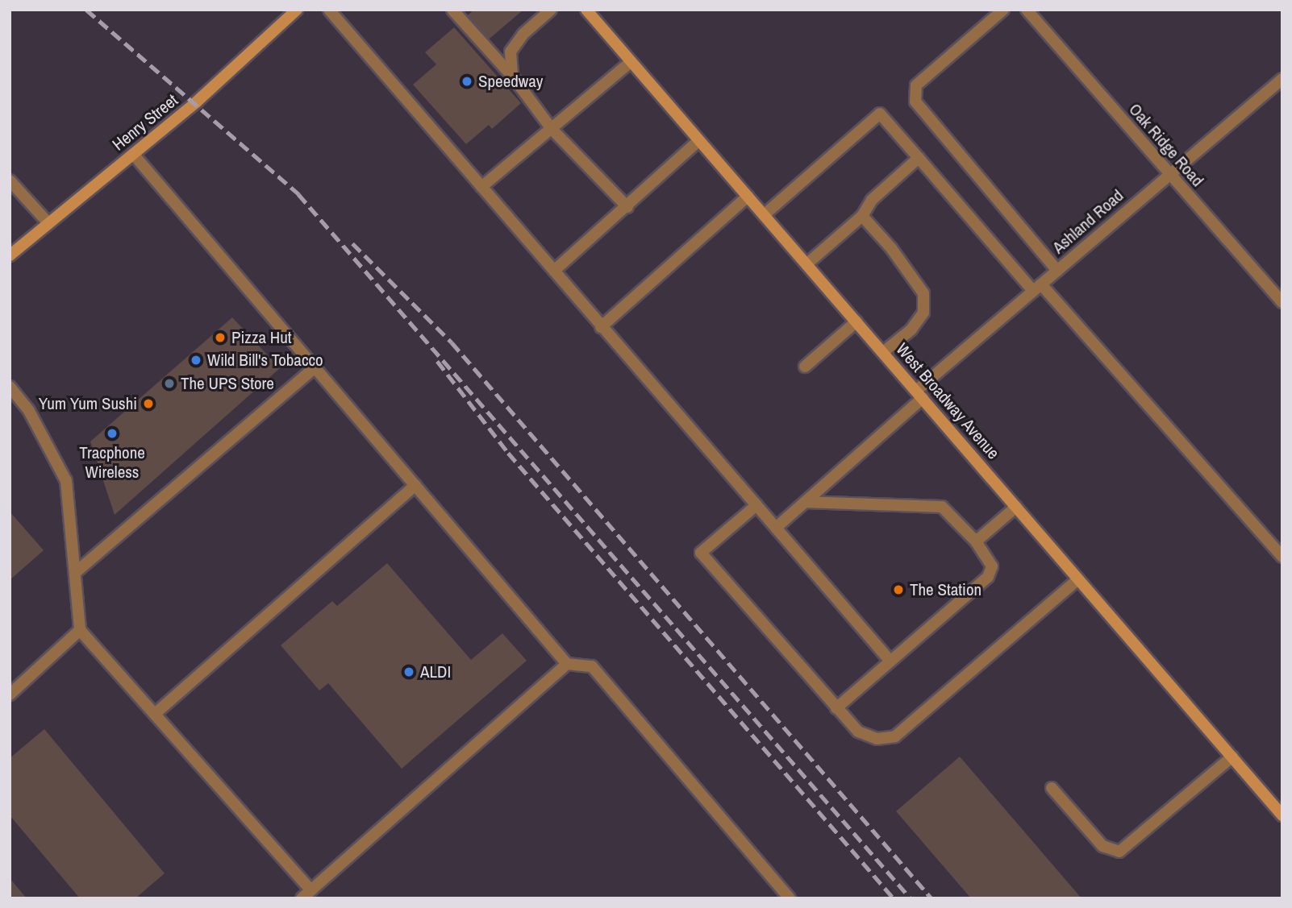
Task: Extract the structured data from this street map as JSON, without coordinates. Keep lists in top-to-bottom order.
{
  "streets": {
    "street": [
      "Henry Street",
      "Oak Ridge Road",
      "Ashland Road",
      "West Broadway Avenue"
    ]
  },
  "crossings": [
    ["Oak Ridge Road", "Ashland Road"],
    ["Ashland Road", "West Broadway Avenue"]
  ],
  "places": [
    "Speedway",
    "Pizza Hut",
    "Wild Bill's Tobacco",
    "The UPS Store",
    "Yum Yum Sushi",
    "Tracphone Wireless",
    "The Station",
    "ALDI"
  ]
}
